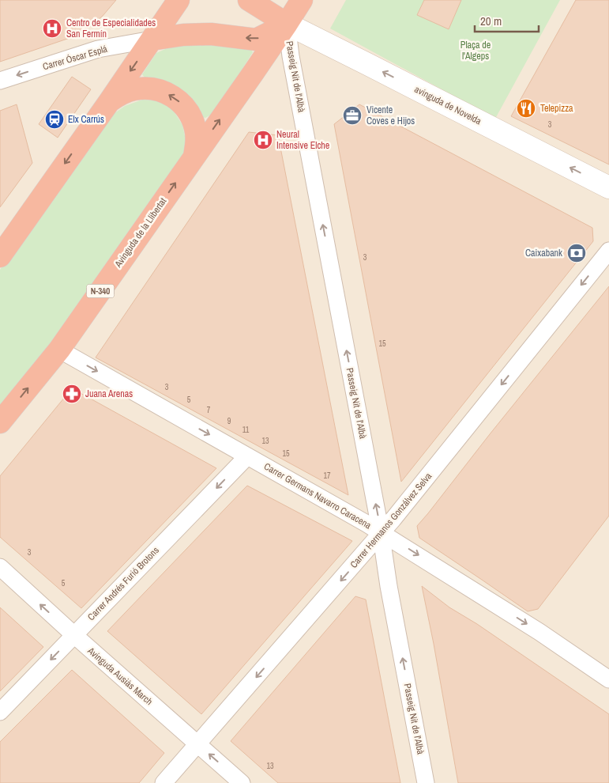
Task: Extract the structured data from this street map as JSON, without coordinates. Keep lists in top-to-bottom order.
{
  "streets": {
    "highway": ["Avinguda de la Llibertat", "N-340"],
    "main road": ["avinguda de Novelda"],
    "street": [
      "Carrer Óscar Esplá",
      "Passeig Nit de l'Albà",
      "Carrer Germans Navarro Caracena",
      "Carrer Hermanos Gonzálvez Selva",
      "Carrer Andrés Furió Brotons",
      "Avinguda Ausiàs March"
    ]
  },
  "crossings": [
    ["Carrer Óscar Esplá", "Avinguda de la Llibertat"],
    ["Passeig Nit de l'Albà", "avinguda de Novelda"],
    ["Passeig Nit de l'Albà", "Avinguda de la Llibertat"],
    ["Passeig Nit de l'Albà", "Carrer Germans Navarro Caracena"],
    ["Passeig Nit de l'Albà", "Carrer Hermanos Gonzálvez Selva"],
    ["avinguda de Novelda", "Avinguda de la Llibertat"],
    ["Avinguda de la Llibertat", "Carrer Germans Navarro Caracena"],
    ["Carrer Germans Navarro Caracena", "Carrer Hermanos Gonzálvez Selva"],
    ["Carrer Germans Navarro Caracena", "Carrer Andrés Furió Brotons"],
    ["Carrer Hermanos Gonzálvez Selva", "Avinguda Ausiàs March"],
    ["Carrer Andrés Furió Brotons", "Avinguda Ausiàs March"]
  ],
  "one_way": [
    "Carrer Óscar Esplá",
    "Passeig Nit de l'Albà",
    "avinguda de Novelda",
    "Carrer Germans Navarro Caracena",
    "Carrer Hermanos Gonzálvez Selva",
    "Carrer Andrés Furió Brotons",
    "Avinguda Ausiàs March"
  ],
  "parks": ["Plaça de l'Algeps"],
  "places": {
    "hospital": ["Centro de Especialidades San Fermín", "Neural Intensive Elche"],
    "restaurant": ["Telepizza"],
    "office": ["Vicente Coves e Hijos"],
    "station": ["Elx Carrús"],
    "bank": ["Caixabank"],
    "pharmacy": ["Juana Arenas"]
  },
  "house_numbers": [
    "3",
    "3",
    "15",
    "3",
    "5",
    "7",
    "9",
    "11",
    "13",
    "15",
    "17",
    "3",
    "5",
    "13"
  ],
  "scale_bar": "20 m"
}
